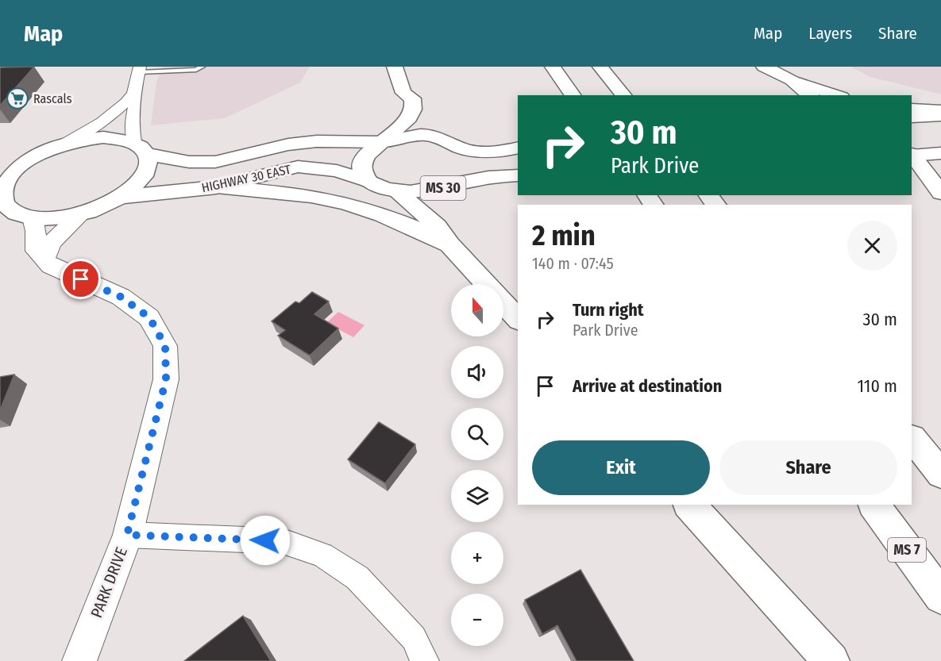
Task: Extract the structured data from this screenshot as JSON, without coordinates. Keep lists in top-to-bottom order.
{
  "streets": {
    "main road": ["HIGHWAY 30 EAST", "MS 30", "MS 7"],
    "street": ["PARK DRIVE"]
  },
  "crossings": [
    ["HIGHWAY 30 EAST", "MS 30"]
  ],
  "places": {
    "supermarket": ["Rascals"]
  },
  "north": "top",
  "page": {
    "header": "Map",
    "nav": ["Map", "Layers", "Share"],
    "turn": ["30 m", "Park Drive"],
    "heading": ["2 min", "140 m · 07:45"],
    "map_buttons": ["+", "−"],
    "list": [
      {
        "name": "Turn right",
        "note": "Park Drive",
        "value": "30 m"
      },
      {
        "name": "Arrive at destination",
        "value": "110 m"
      }
    ],
    "buttons": ["Exit", "Share"]
  }
}
